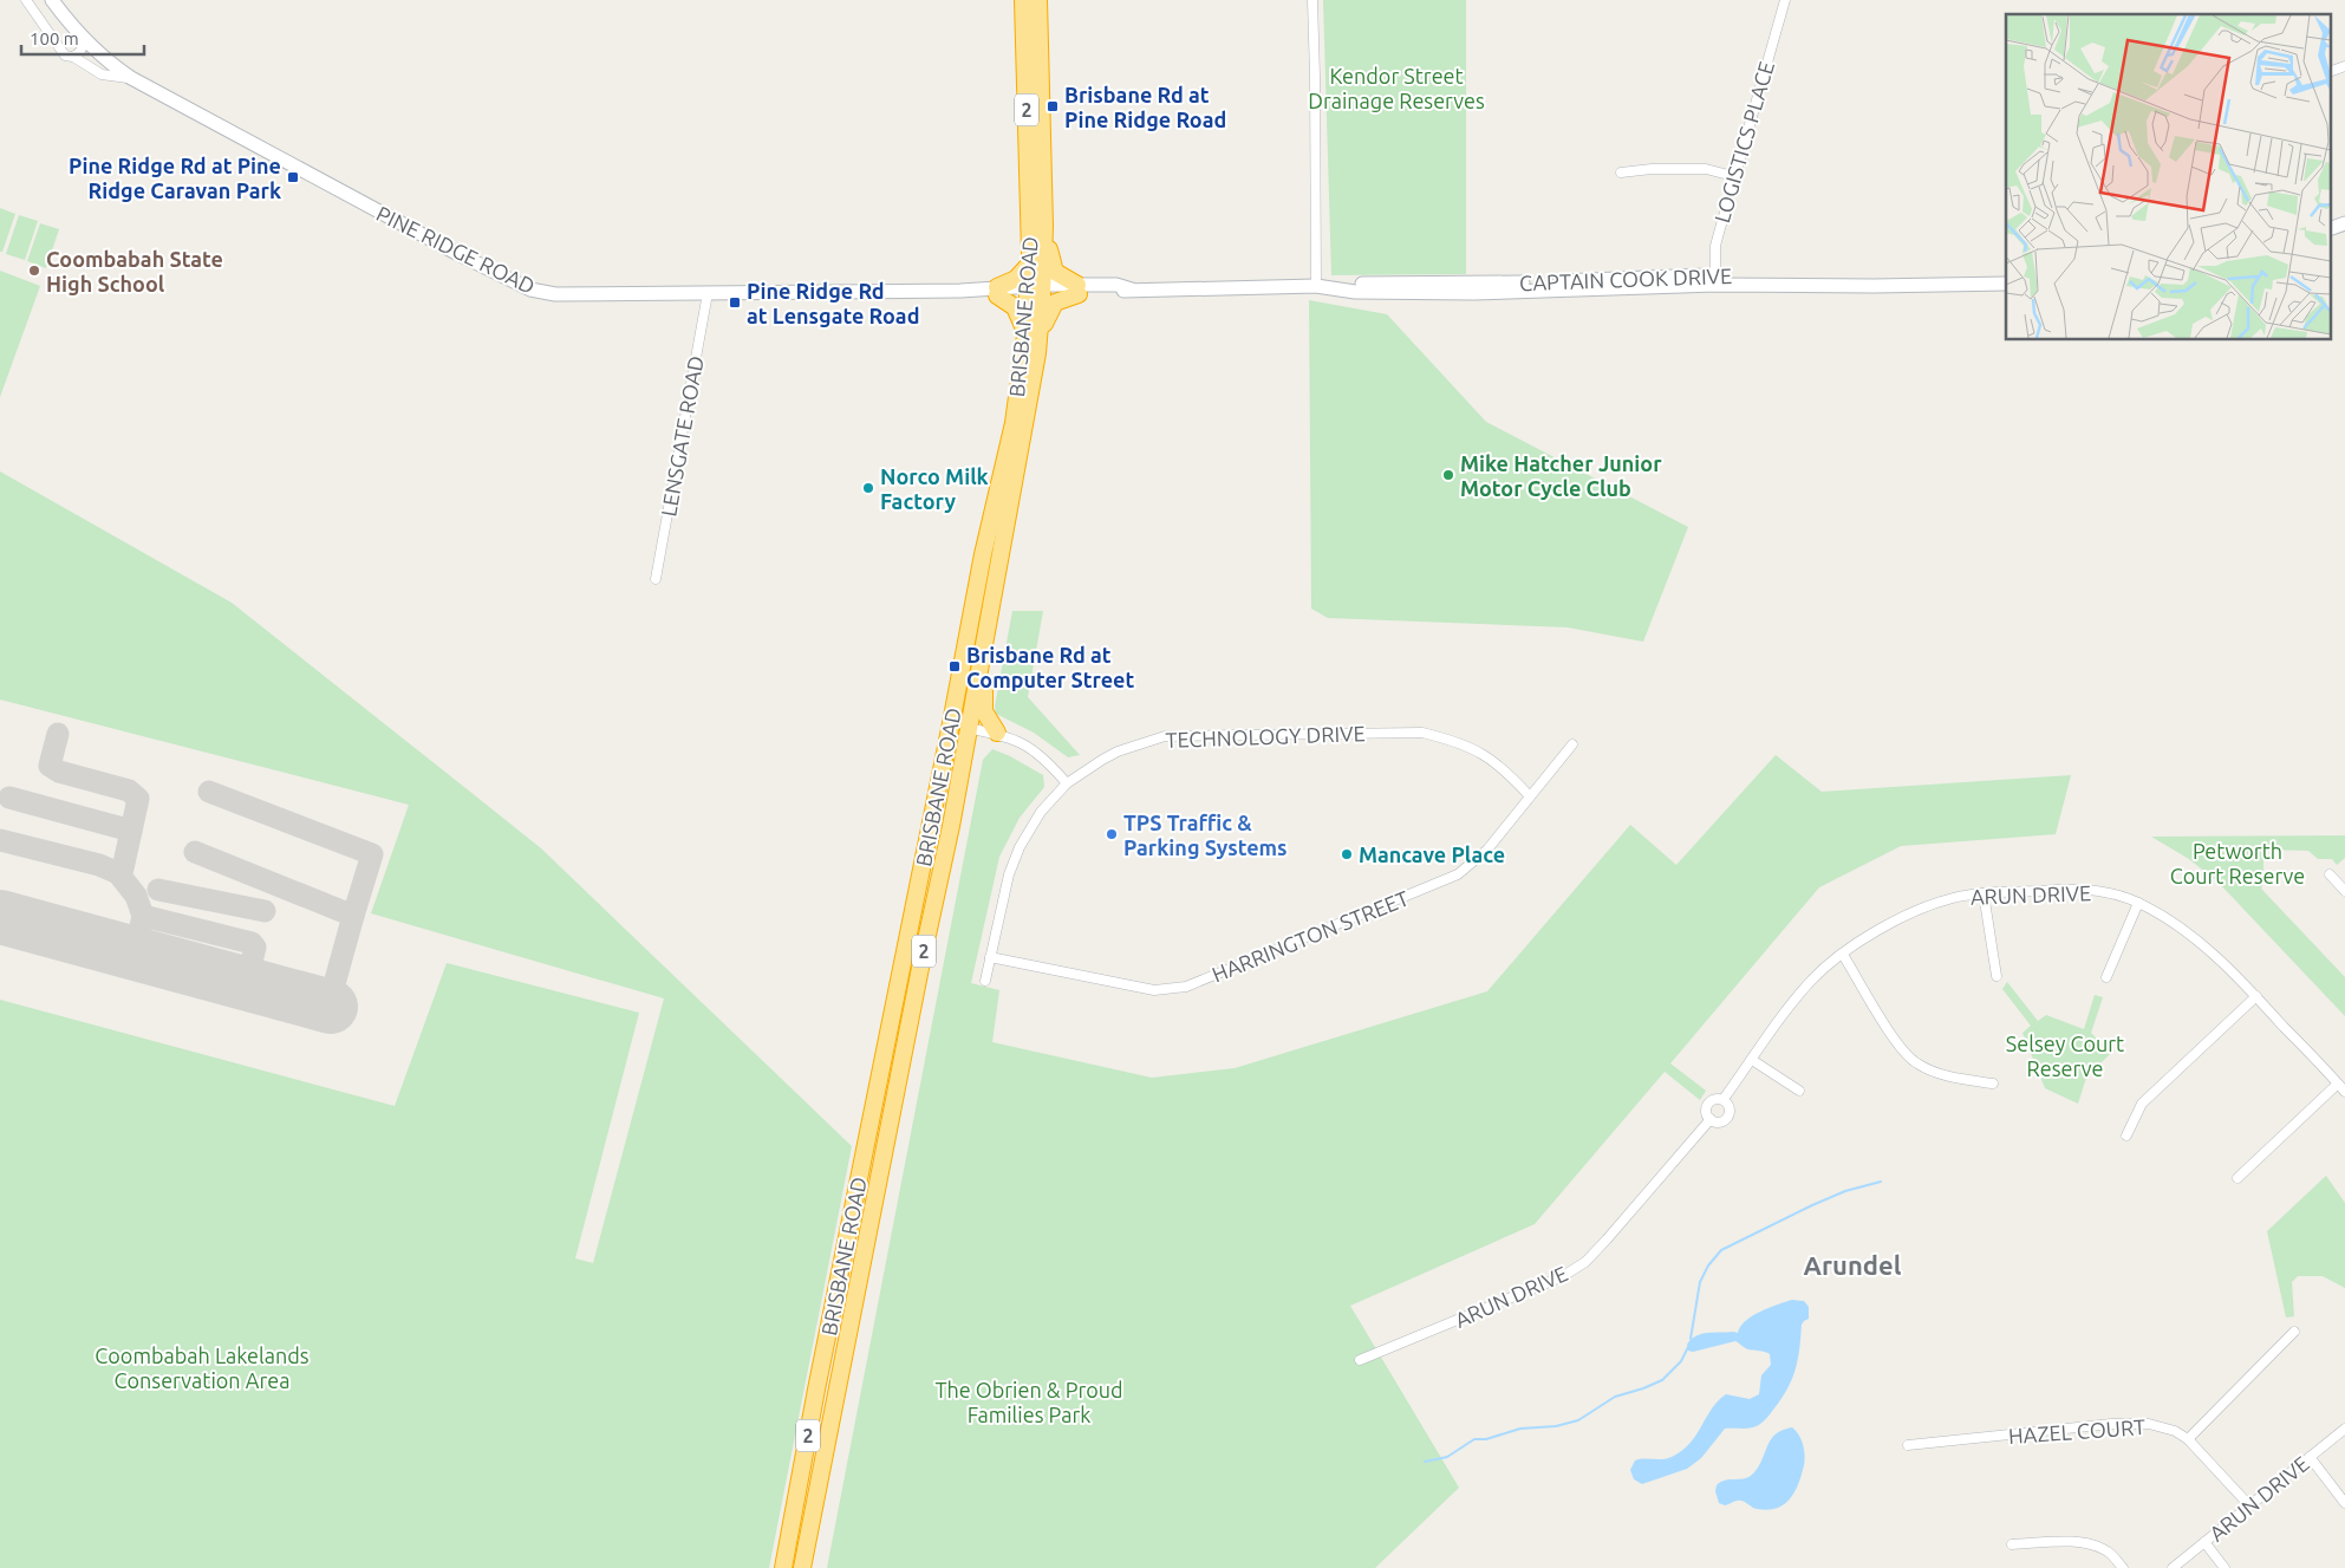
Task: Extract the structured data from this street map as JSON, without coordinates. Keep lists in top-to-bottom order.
{
  "streets": {
    "highway": ["2", "BRISBANE ROAD"],
    "street": [
      "LOGISTICS PLACE",
      "PINE RIDGE ROAD",
      "CAPTAIN COOK DRIVE",
      "LENSGATE ROAD",
      "TECHNOLOGY DRIVE",
      "ARUN DRIVE",
      "HARRINGTON STREET",
      "HAZEL COURT"
    ]
  },
  "crossings": [
    ["LOGISTICS PLACE", "CAPTAIN COOK DRIVE"],
    ["PINE RIDGE ROAD", "CAPTAIN COOK DRIVE"],
    ["PINE RIDGE ROAD", "BRISBANE ROAD"],
    ["PINE RIDGE ROAD", "LENSGATE ROAD"],
    ["CAPTAIN COOK DRIVE", "BRISBANE ROAD"],
    ["TECHNOLOGY DRIVE", "HARRINGTON STREET"],
    ["ARUN DRIVE", "HAZEL COURT"]
  ],
  "districts": ["Arundel"],
  "parks": [
    "Kendor Street Drainage Reserves",
    "Petworth Court Reserve",
    "Selsey Court Reserve",
    "Coombabah Lakelands Conservation Area",
    "The Obrien & Proud Families Park"
  ],
  "places": {
    "transit": [
      "Brisbane Rd at Pine Ridge Road",
      "Pine Ridge Rd at Pine Ridge Caravan Park",
      "Pine Ridge Rd at Lensgate Road",
      "Brisbane Rd at Computer Street"
    ],
    "other": [
      "Coombabah State High School",
      "Mike Hatcher Junior Motor Cycle Club",
      "Norco Milk Factory",
      "TPS Traffic & Parking Systems",
      "Mancave Place"
    ]
  },
  "scale_bar": "100 m"
}
